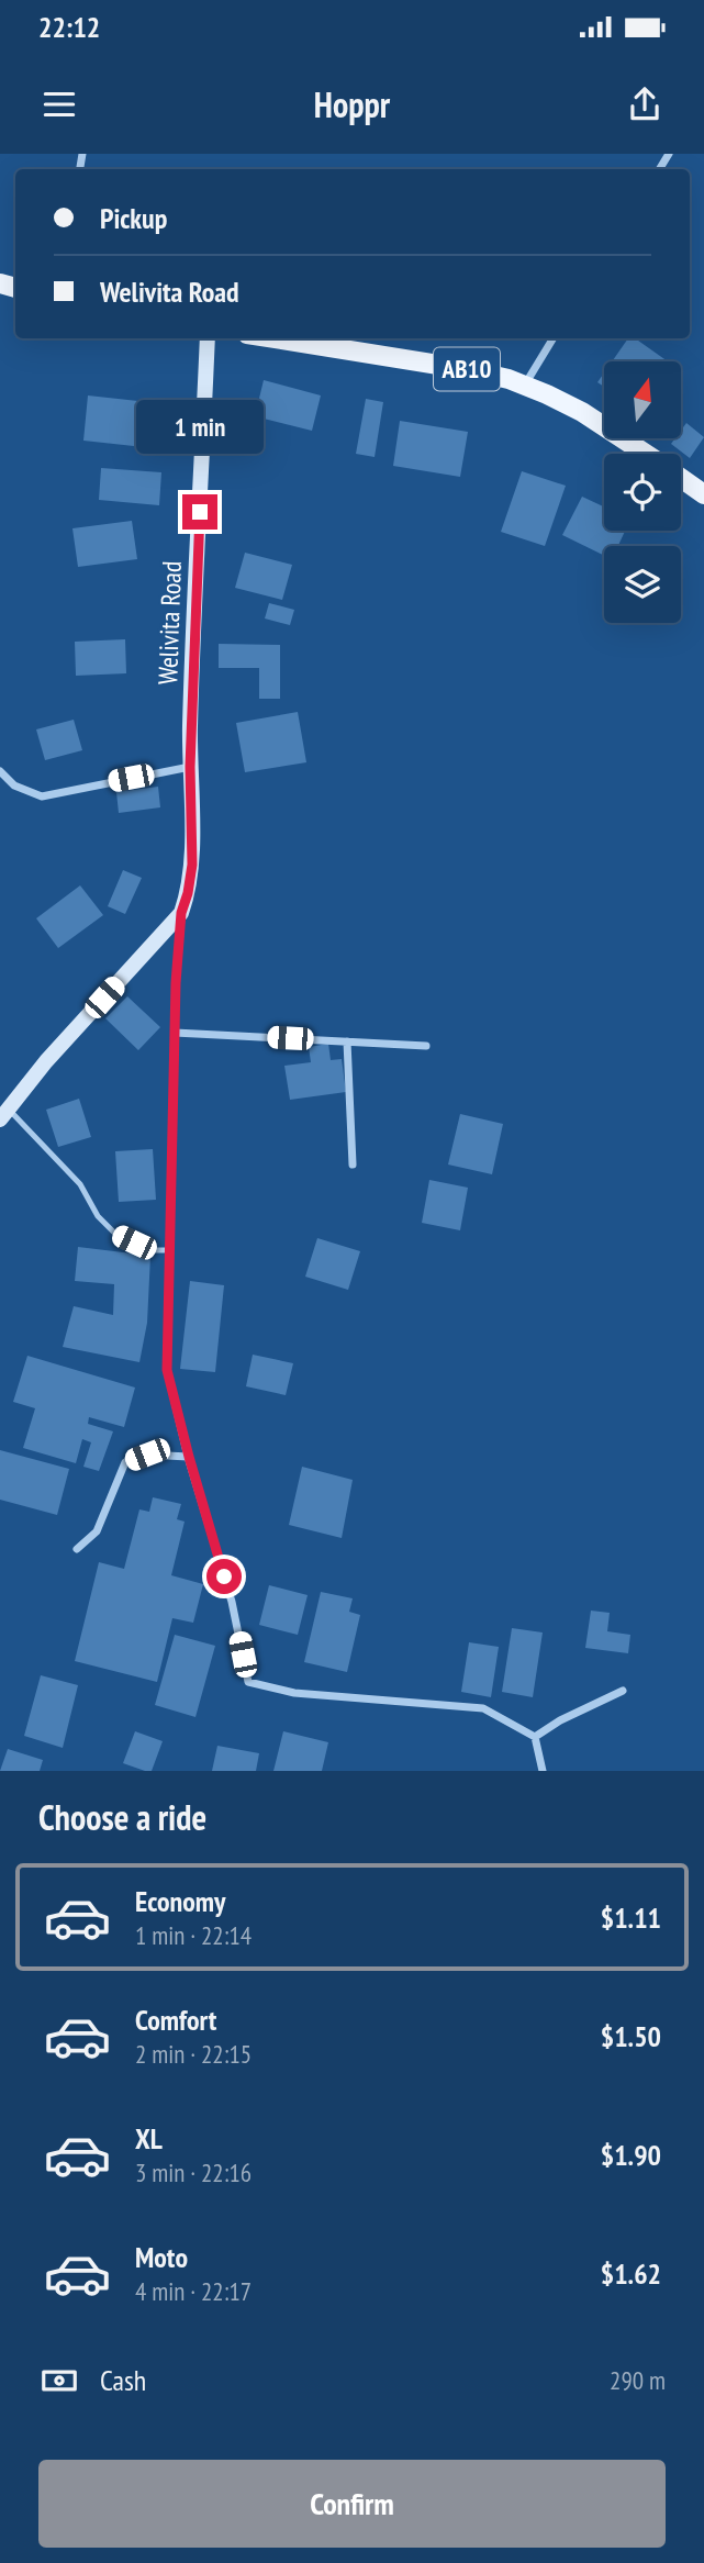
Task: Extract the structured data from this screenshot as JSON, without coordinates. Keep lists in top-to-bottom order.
{
  "streets": {
    "main road": ["AB10"],
    "street": ["Welivita Road"]
  },
  "north": "top",
  "page": {
    "status": "22:12",
    "header": "Hoppr",
    "banner": ["Pickup", "Welivita Road"],
    "bubble": "1 min",
    "heading": "Choose a ride",
    "list": [
      {
        "name": "Economy",
        "note": "1 min · 22:14",
        "value": "$1.11"
      },
      {
        "name": "Comfort",
        "note": "2 min · 22:15",
        "value": "$1.50"
      },
      {
        "name": "XL",
        "note": "3 min · 22:16",
        "value": "$1.90"
      },
      {
        "name": "Moto",
        "note": "4 min · 22:17",
        "value": "$1.62"
      }
    ],
    "pay": ["Cash", "290 m"],
    "buttons": "Confirm"
  }
}
